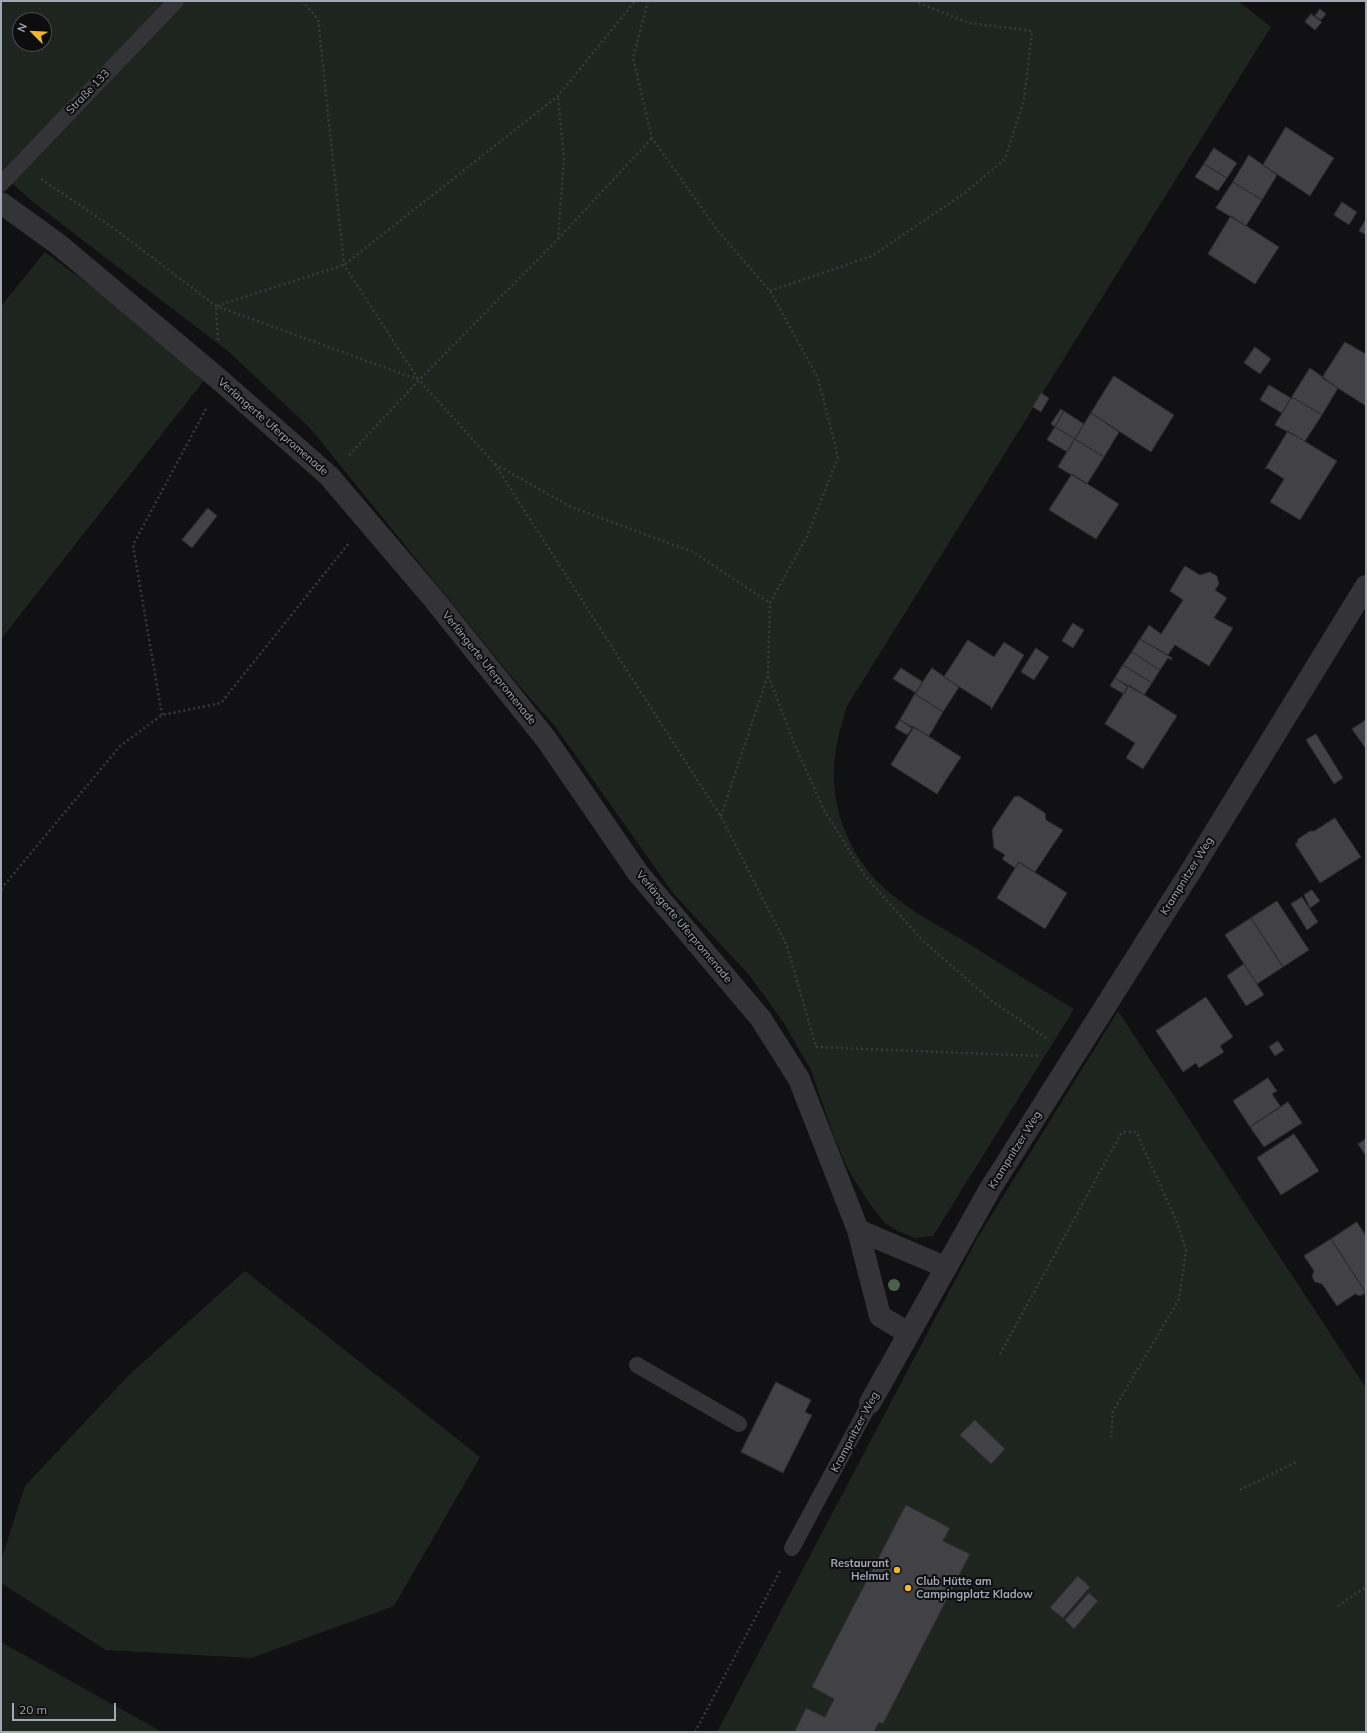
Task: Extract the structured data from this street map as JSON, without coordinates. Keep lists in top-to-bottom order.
{
  "streets": {
    "street": ["Verlängerte Uferpromenade", "Krampnitzer Weg"],
    "lane": ["Straße 133"]
  },
  "crossings": [
    ["Verlängerte Uferpromenade", "Krampnitzer Weg"]
  ],
  "places": ["Restaurant Helmut", "Club Hütte am Campingplatz Kladow"],
  "scale_bar": "20 m",
  "north": "top left"
}
